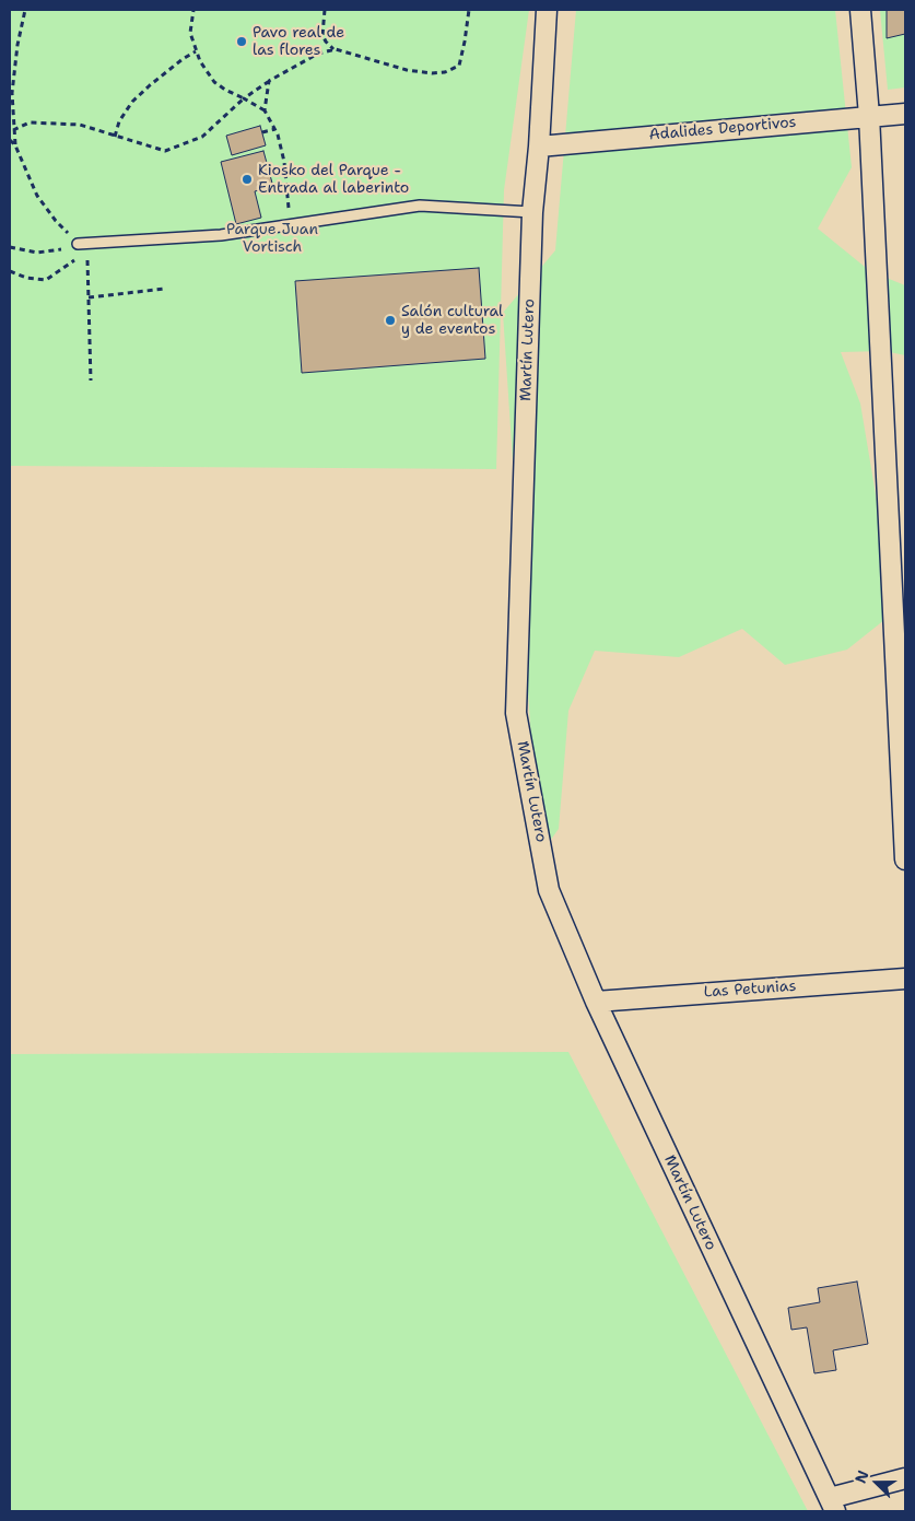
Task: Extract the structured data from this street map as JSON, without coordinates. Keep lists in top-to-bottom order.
{
  "streets": {
    "street": ["Adalides Deportivos", "Martín Lutero", "Las Petunias"]
  },
  "crossings": [
    ["Adalides Deportivos", "Martín Lutero"],
    ["Martín Lutero", "Las Petunias"]
  ],
  "parks": ["Parque Juan Vortisch"],
  "places": ["Pavo real de las flores", "Kiosko del Parque - Entrada al laberinto", "Salón cultural y de eventos"],
  "north": "left"
}
